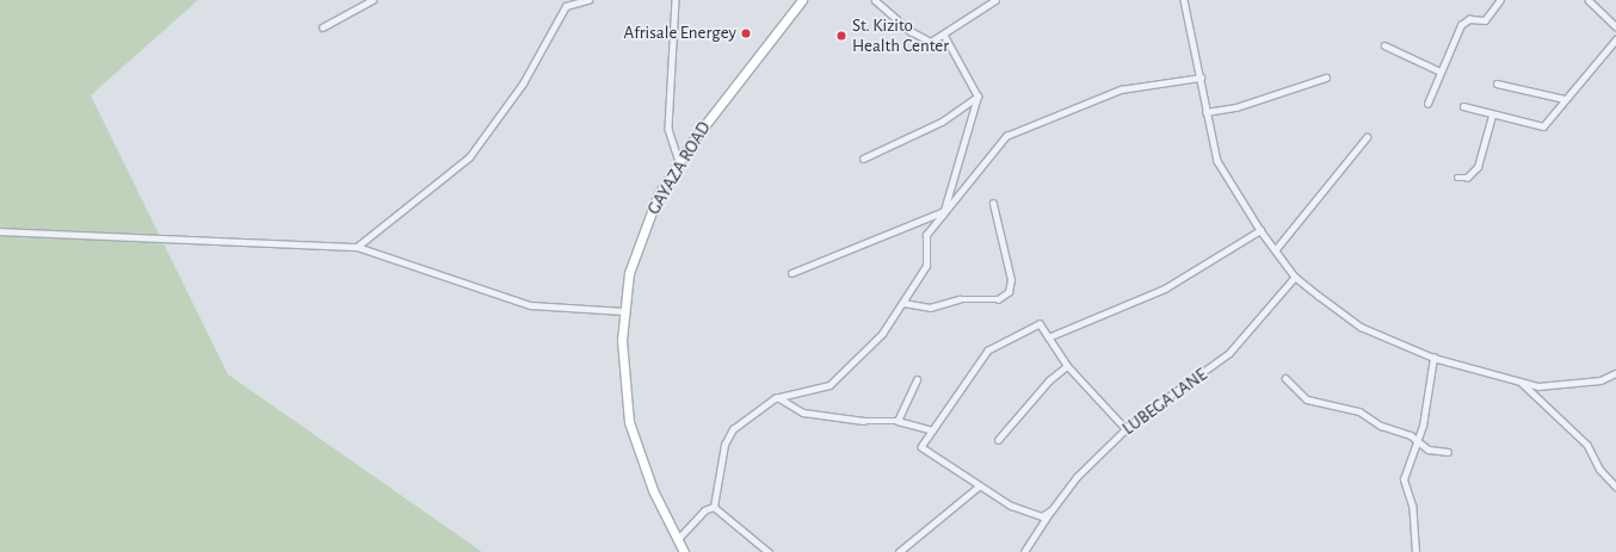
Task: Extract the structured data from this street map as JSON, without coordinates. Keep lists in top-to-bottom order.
{
  "streets": {
    "main road": ["GAYAZA ROAD"],
    "street": ["LUBEGA LANE"]
  },
  "places": ["Afrisale Energey", "St. Kizito Health Center"]
}
